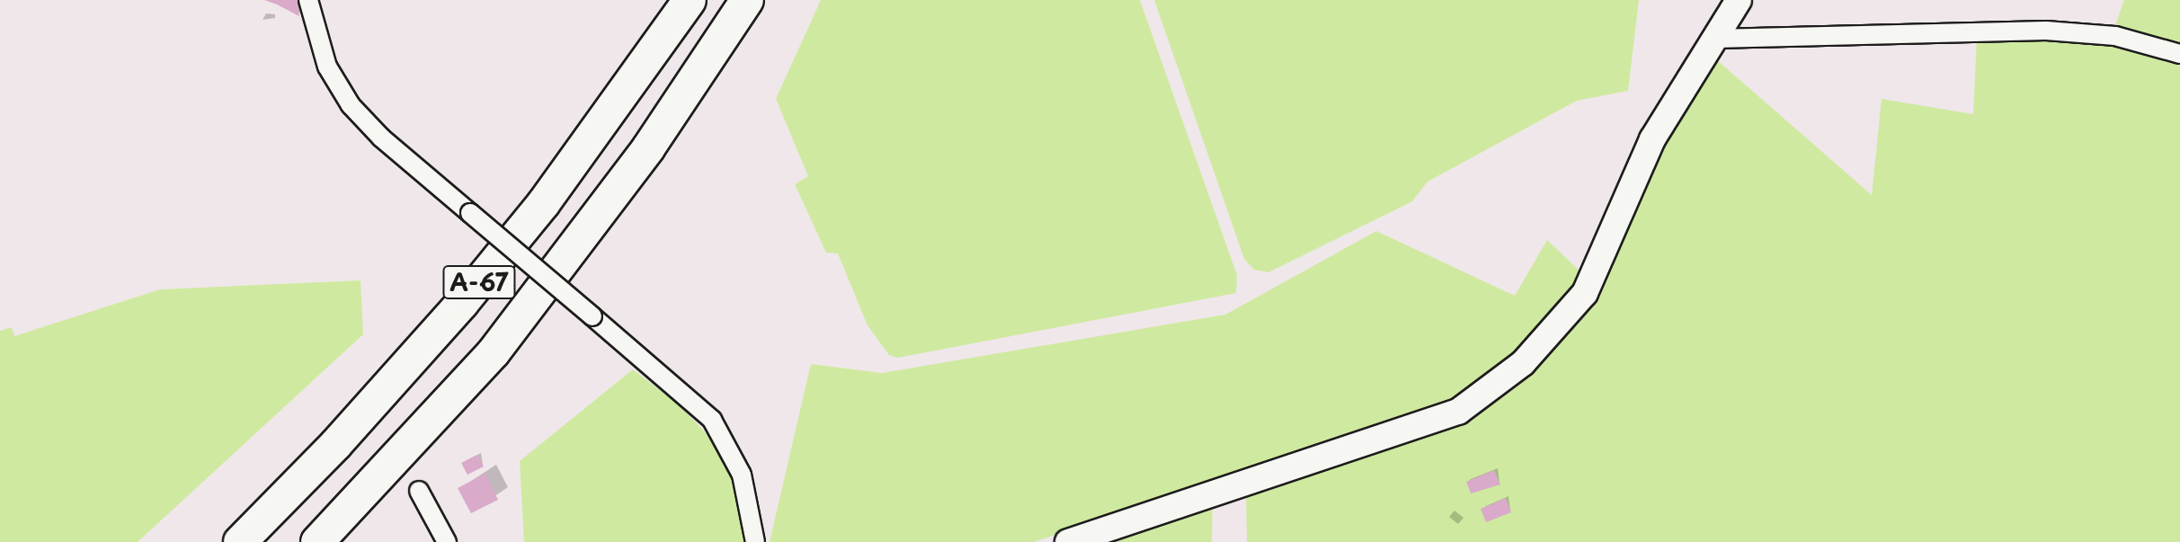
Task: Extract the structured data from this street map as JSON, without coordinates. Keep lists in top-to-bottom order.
{
  "streets": {
    "highway": ["A-67"]
  }
}
